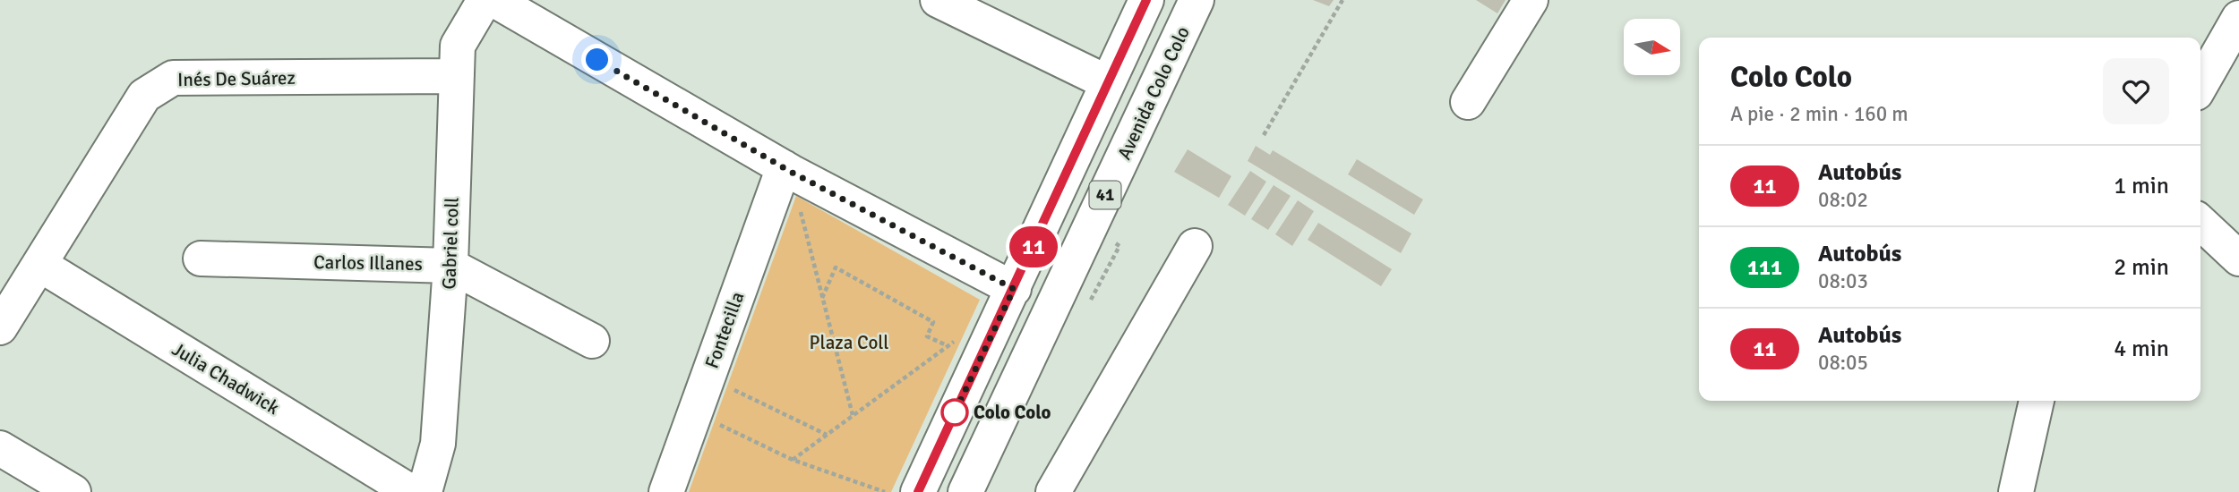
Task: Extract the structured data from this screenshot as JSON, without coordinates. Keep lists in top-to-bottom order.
{
  "streets": {
    "street": [
      "Inés De Suárez",
      "Avenida Colo Colo",
      "41",
      "Gabriel coll",
      "Carlos Illanes",
      "Fontecilla",
      "Julia Chadwick"
    ]
  },
  "crossings": [
    ["Inés De Suárez", "Gabriel coll"],
    ["Inés De Suárez", "Julia Chadwick"],
    ["Gabriel coll", "Carlos Illanes"]
  ],
  "parks": ["Plaza Coll"],
  "places": ["Colo Colo"],
  "lines": ["bus line 11"],
  "north": "right",
  "page": {
    "on_map": "11",
    "heading": ["Colo Colo", "A pie · 2 min · 160 m"],
    "list": [
      {
        "mark": "11",
        "name": "Autobús",
        "note": "08:02",
        "value": "1 min"
      },
      {
        "mark": "111",
        "name": "Autobús",
        "note": "08:03",
        "value": "2 min"
      },
      {
        "mark": "11",
        "name": "Autobús",
        "note": "08:05",
        "value": "4 min"
      }
    ]
  }
}
